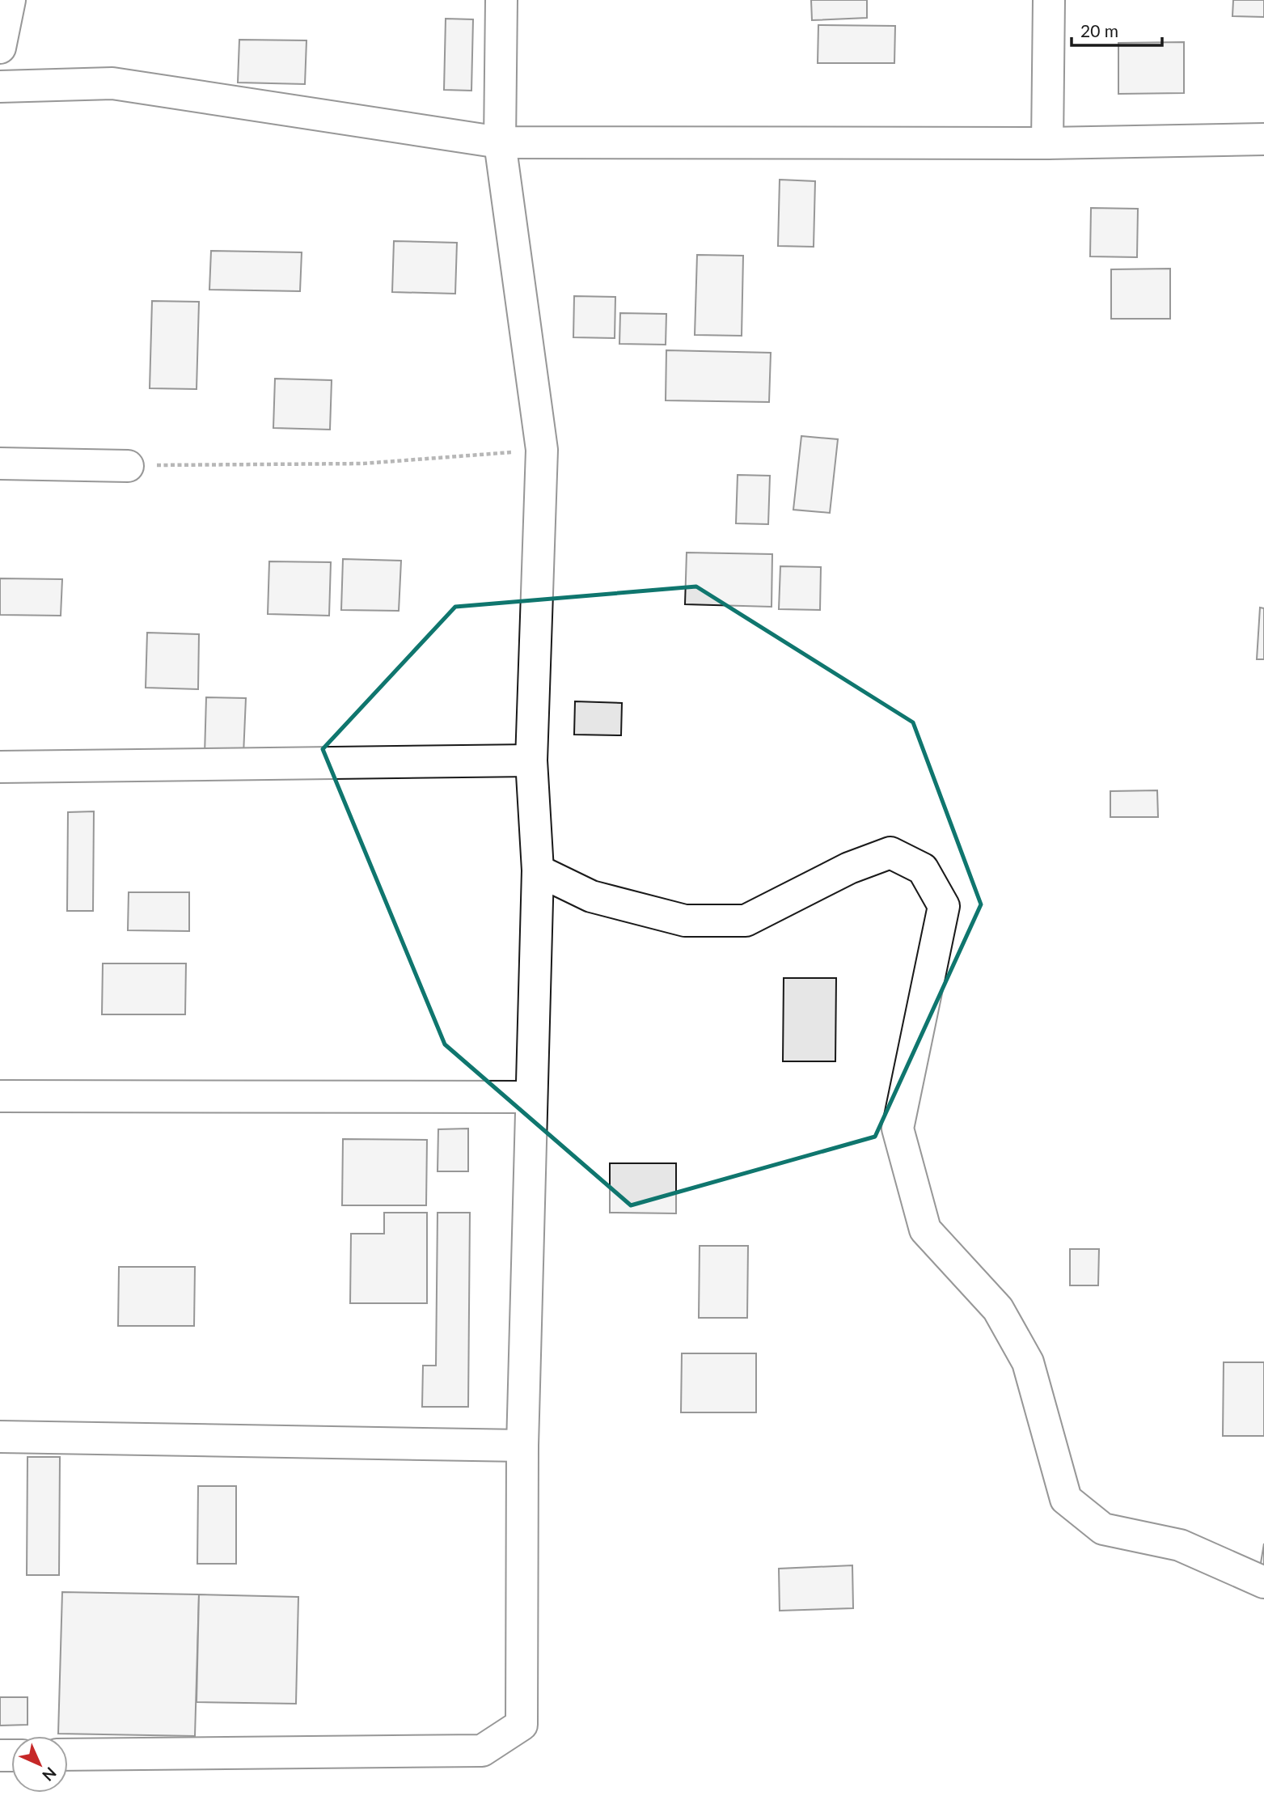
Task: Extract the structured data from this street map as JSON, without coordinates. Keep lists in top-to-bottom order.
{
  "scale_bar": "20 m",
  "north": "bottom right"
}
